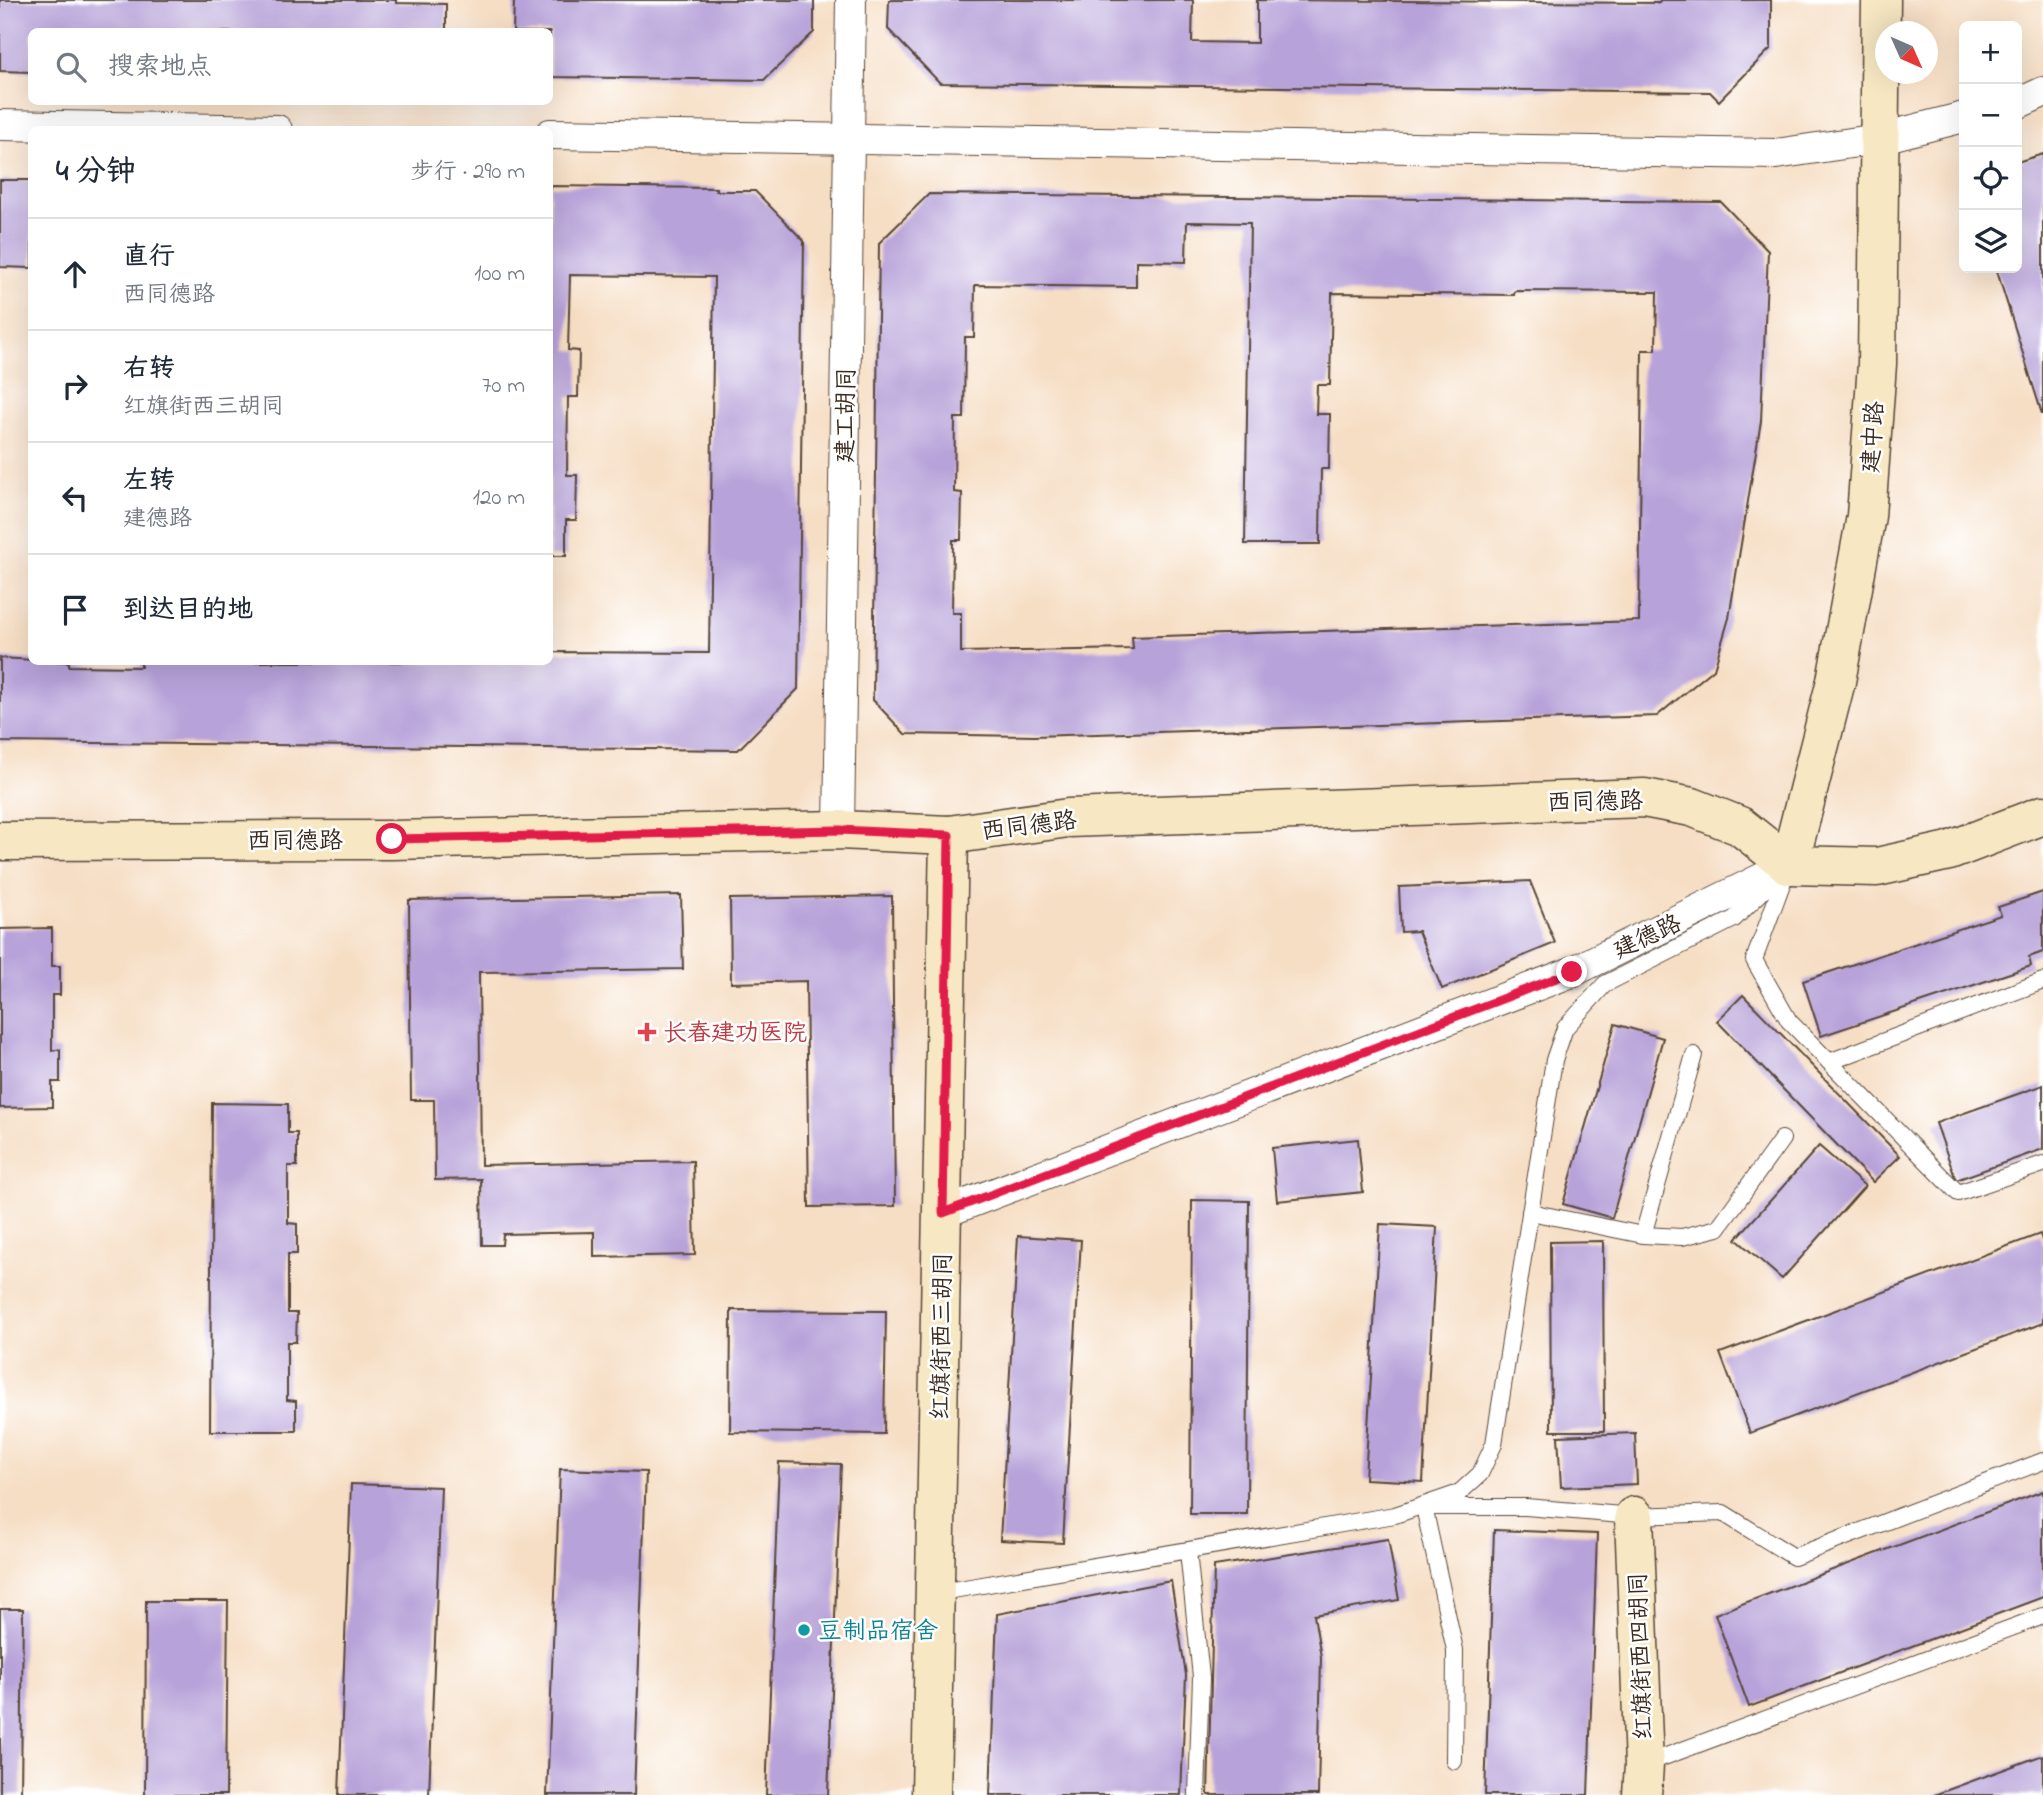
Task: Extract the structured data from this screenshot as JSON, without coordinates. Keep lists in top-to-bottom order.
{
  "streets": {
    "street": [
      "建工胡同",
      "建中路",
      "西同德路",
      "建德路",
      "红旗街西三胡同",
      "红旗街西四胡同"
    ]
  },
  "crossings": [
    ["建工胡同", "西同德路"],
    ["建中路", "西同德路"],
    ["建中路", "建德路"],
    ["西同德路", "建德路"],
    ["西同德路", "红旗街西三胡同"],
    ["建德路", "红旗街西三胡同"]
  ],
  "places": {
    "health": ["长春建功医院"],
    "other": ["豆制品宿舍"]
  },
  "north": "bottom right",
  "page": {
    "map_buttons": ["+", "−"],
    "search": "搜索地点",
    "heading": ["4 分钟", "步行 · 290 m"],
    "list": [
      ["直行", "西同德路", "100 m"],
      ["右转", "红旗街西三胡同", "70 m"],
      ["左转", "建德路", "120 m"],
      "到达目的地"
    ]
  }
}
